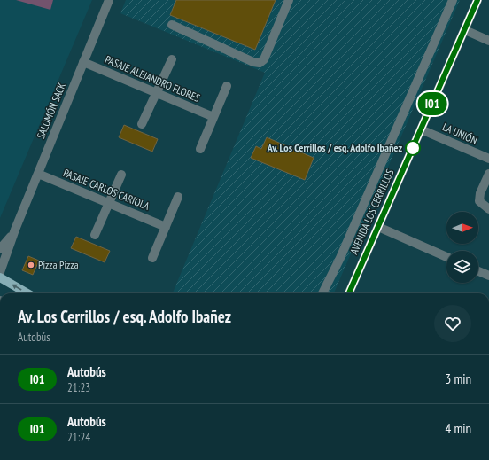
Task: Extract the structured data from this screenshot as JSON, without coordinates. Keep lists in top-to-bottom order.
{
  "streets": {
    "street": [
      "PASAJE ALEJANDRO FLORES",
      "SALOMÓN SACK",
      "LA UNIÓN",
      "PASAJE CARLOS CARIOLA",
      "AVENIDA LOS CERRILLOS"
    ]
  },
  "crossings": [
    ["PASAJE ALEJANDRO FLORES", "SALOMÓN SACK"],
    ["SALOMÓN SACK", "PASAJE CARLOS CARIOLA"],
    ["LA UNIÓN", "AVENIDA LOS CERRILLOS"]
  ],
  "places": ["Av. Los Cerrillos / esq. Adolfo Ibañez", "Pizza Pizza"],
  "lines": ["bus line I01"],
  "north": "right",
  "page": {
    "on_map": "I01",
    "heading": ["Av. Los Cerrillos / esq. Adolfo Ibañez", "Autobús"],
    "list": [
      {
        "mark": "I01",
        "name": "Autobús",
        "note": "21:23",
        "value": "3 min"
      },
      {
        "mark": "I01",
        "name": "Autobús",
        "note": "21:24",
        "value": "4 min"
      }
    ]
  }
}
